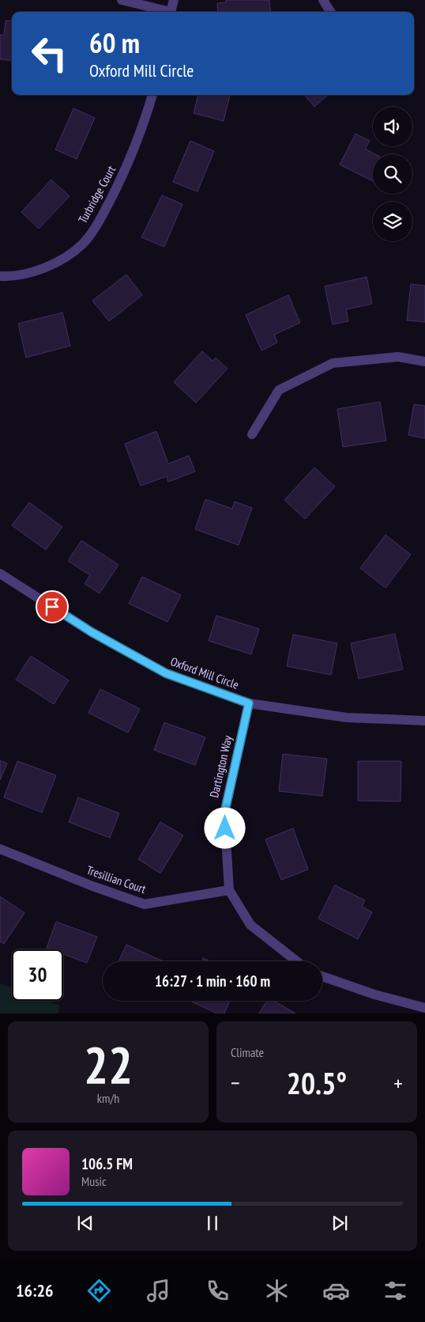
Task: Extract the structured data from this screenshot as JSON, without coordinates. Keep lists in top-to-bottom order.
{
  "streets": {
    "street": [
      "Turbridge Court",
      "Oxford Mill Circle",
      "Dartington Way",
      "Tresillian Court"
    ]
  },
  "crossings": [
    ["Oxford Mill Circle", "Dartington Way"],
    ["Dartington Way", "Tresillian Court"]
  ],
  "page": {
    "turn": ["60 m", "Oxford Mill Circle"],
    "limit": "30",
    "trip": "16:27 · 1 min · 160 m",
    "tile": [
      ["22", "km/h"],
      "Climate"
    ],
    "heat": ["−", "20.5°", "+"],
    "song": ["106.5 FM", "Music"],
    "tabs": "16:26"
  }
}
